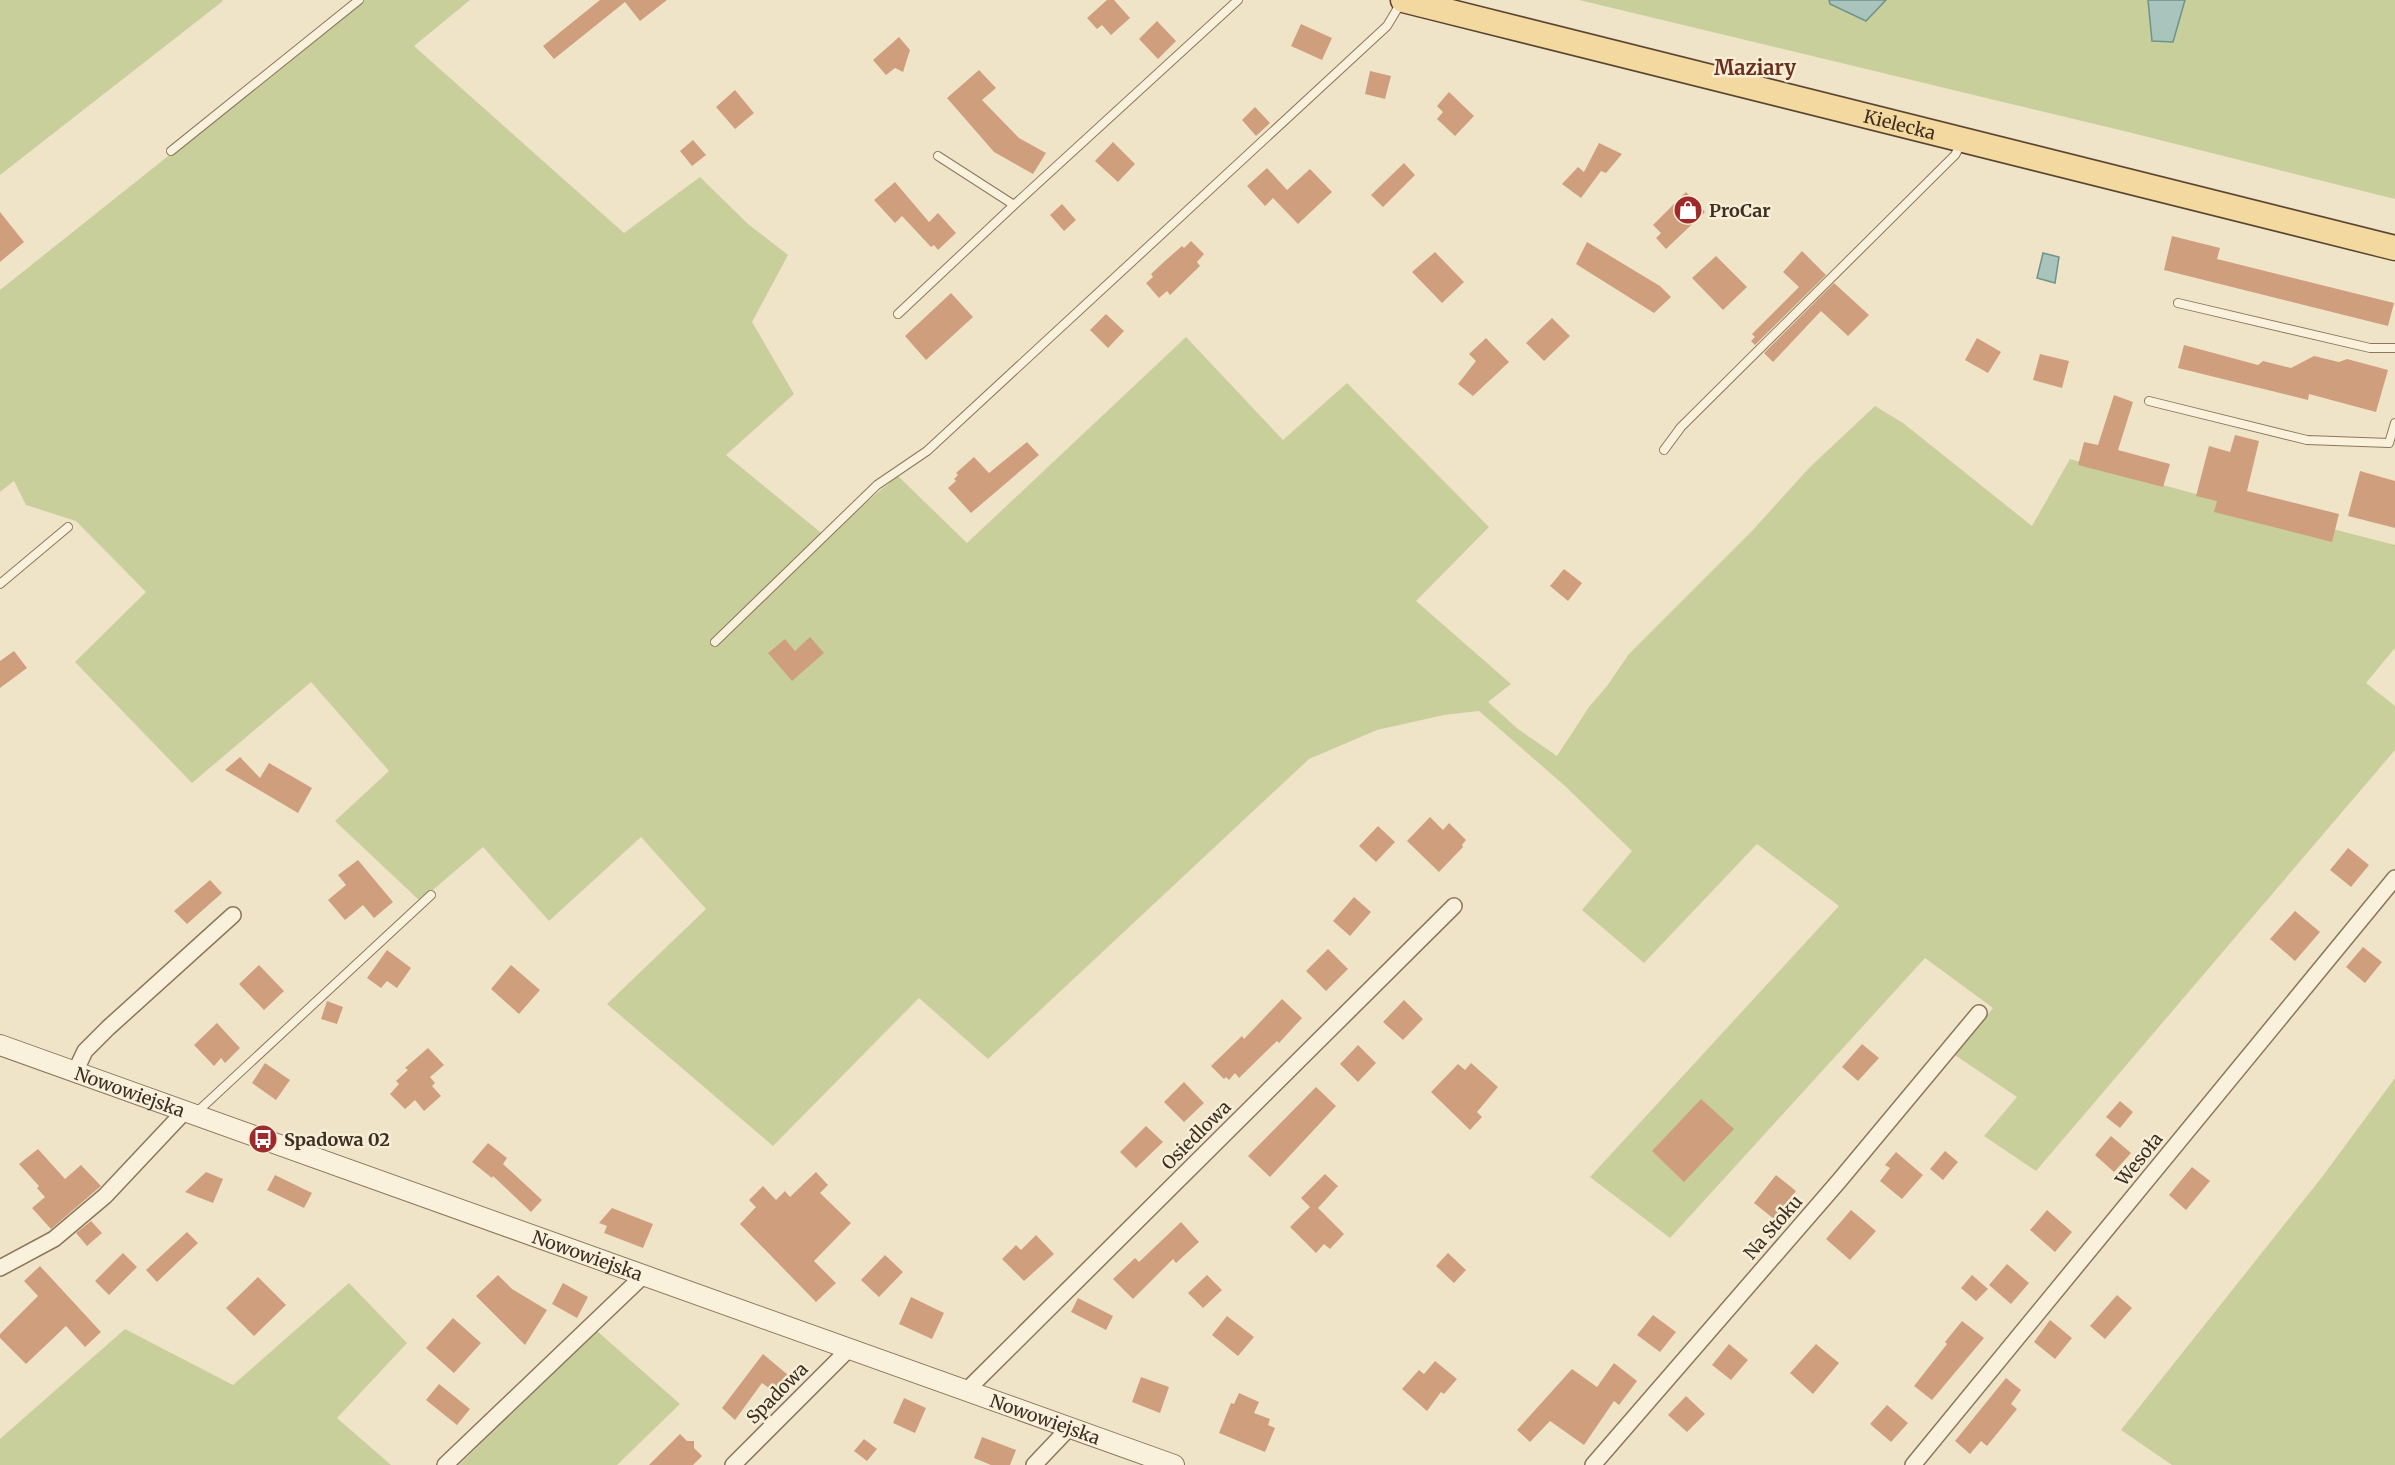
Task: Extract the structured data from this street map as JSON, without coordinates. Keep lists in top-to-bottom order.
{
  "streets": {
    "main road": ["Kielecka"],
    "street": [
      "Nowowiejska",
      "Osiedlowa",
      "Wesoła",
      "Na Stoku",
      "Spadowa"
    ]
  },
  "crossings": [
    ["Nowowiejska", "Osiedlowa"],
    ["Nowowiejska", "Spadowa"]
  ],
  "districts": ["Maziary"],
  "places": {
    "shop": ["ProCar"],
    "bus stop": ["Spadowa 02"]
  }
}
